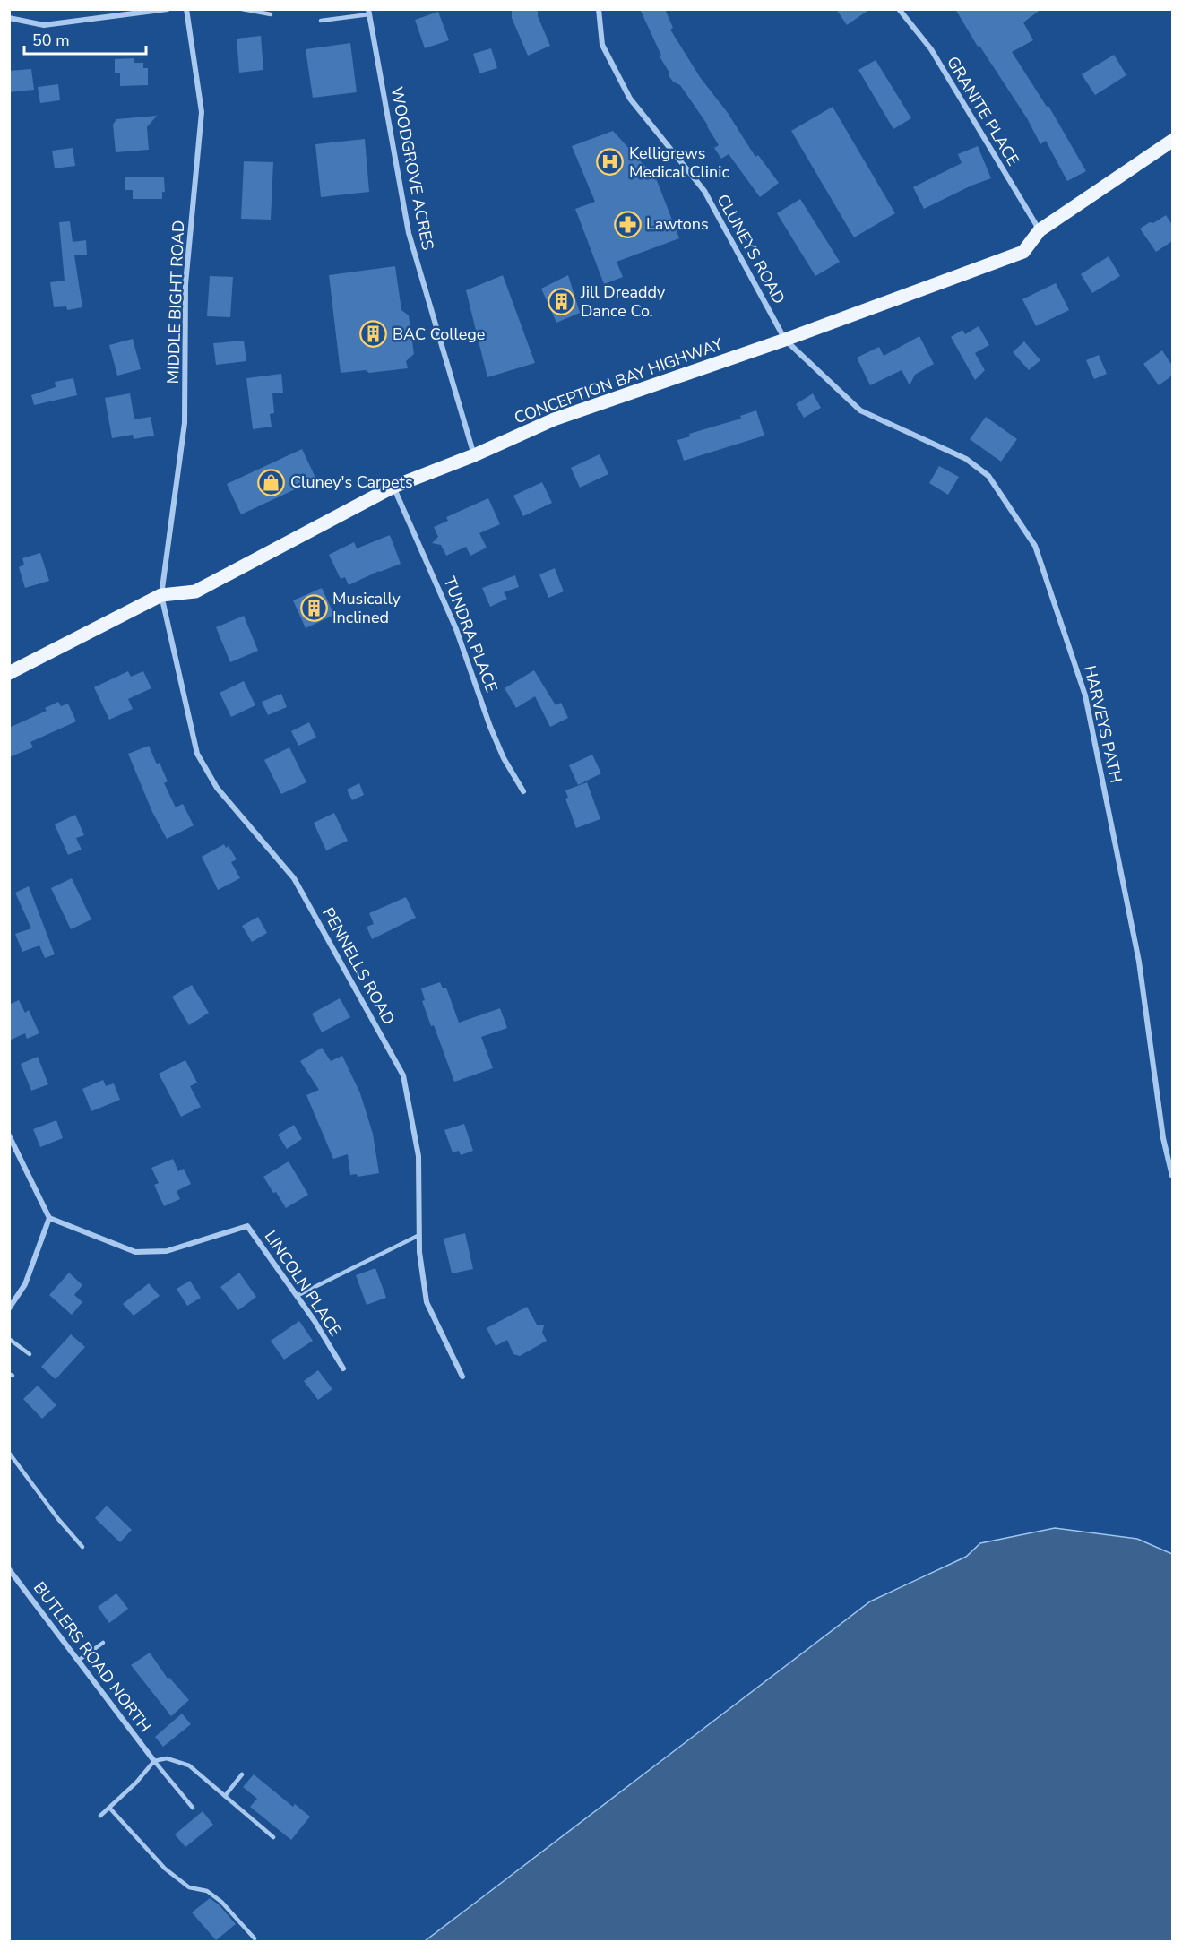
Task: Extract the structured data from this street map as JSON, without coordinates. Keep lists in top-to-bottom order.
{
  "streets": {
    "main road": ["CONCEPTION BAY HIGHWAY"],
    "street": [
      "GRANITE PLACE",
      "WOODGROVE ACRES",
      "CLUNEYS ROAD",
      "MIDDLE BIGHT ROAD",
      "TUNDRA PLACE",
      "HARVEYS PATH",
      "PENNELLS ROAD",
      "LINCOLN PLACE",
      "BUTLERS ROAD NORTH"
    ]
  },
  "crossings": [
    ["GRANITE PLACE", "CONCEPTION BAY HIGHWAY"],
    ["WOODGROVE ACRES", "CONCEPTION BAY HIGHWAY"],
    ["CLUNEYS ROAD", "CONCEPTION BAY HIGHWAY"],
    ["CLUNEYS ROAD", "HARVEYS PATH"],
    ["MIDDLE BIGHT ROAD", "CONCEPTION BAY HIGHWAY"],
    ["MIDDLE BIGHT ROAD", "PENNELLS ROAD"],
    ["CONCEPTION BAY HIGHWAY", "TUNDRA PLACE"],
    ["CONCEPTION BAY HIGHWAY", "HARVEYS PATH"],
    ["CONCEPTION BAY HIGHWAY", "PENNELLS ROAD"]
  ],
  "places": {
    "hospital": ["Kelligrews Medical Clinic"],
    "pharmacy": ["Lawtons"],
    "building": ["Jill Dreaddy Dance Co.", "BAC College", "Musically Inclined"],
    "shop": ["Cluney's Carpets"]
  },
  "scale_bar": "50 m"
}
